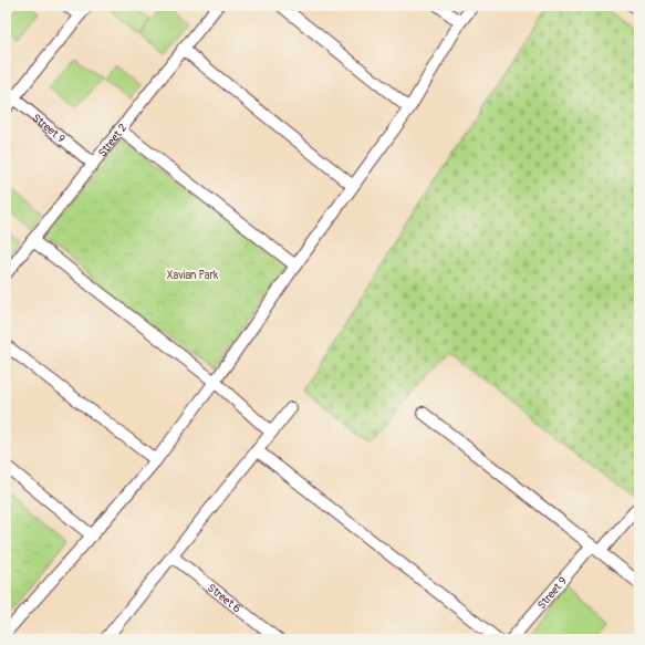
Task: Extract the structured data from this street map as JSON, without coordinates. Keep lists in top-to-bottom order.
{
  "streets": {
    "street": ["Street 9", "Street 2", "Street 6"]
  },
  "crossings": [
    ["Street 9", "Street 2"]
  ],
  "parks": ["Xavian Park"]
}
